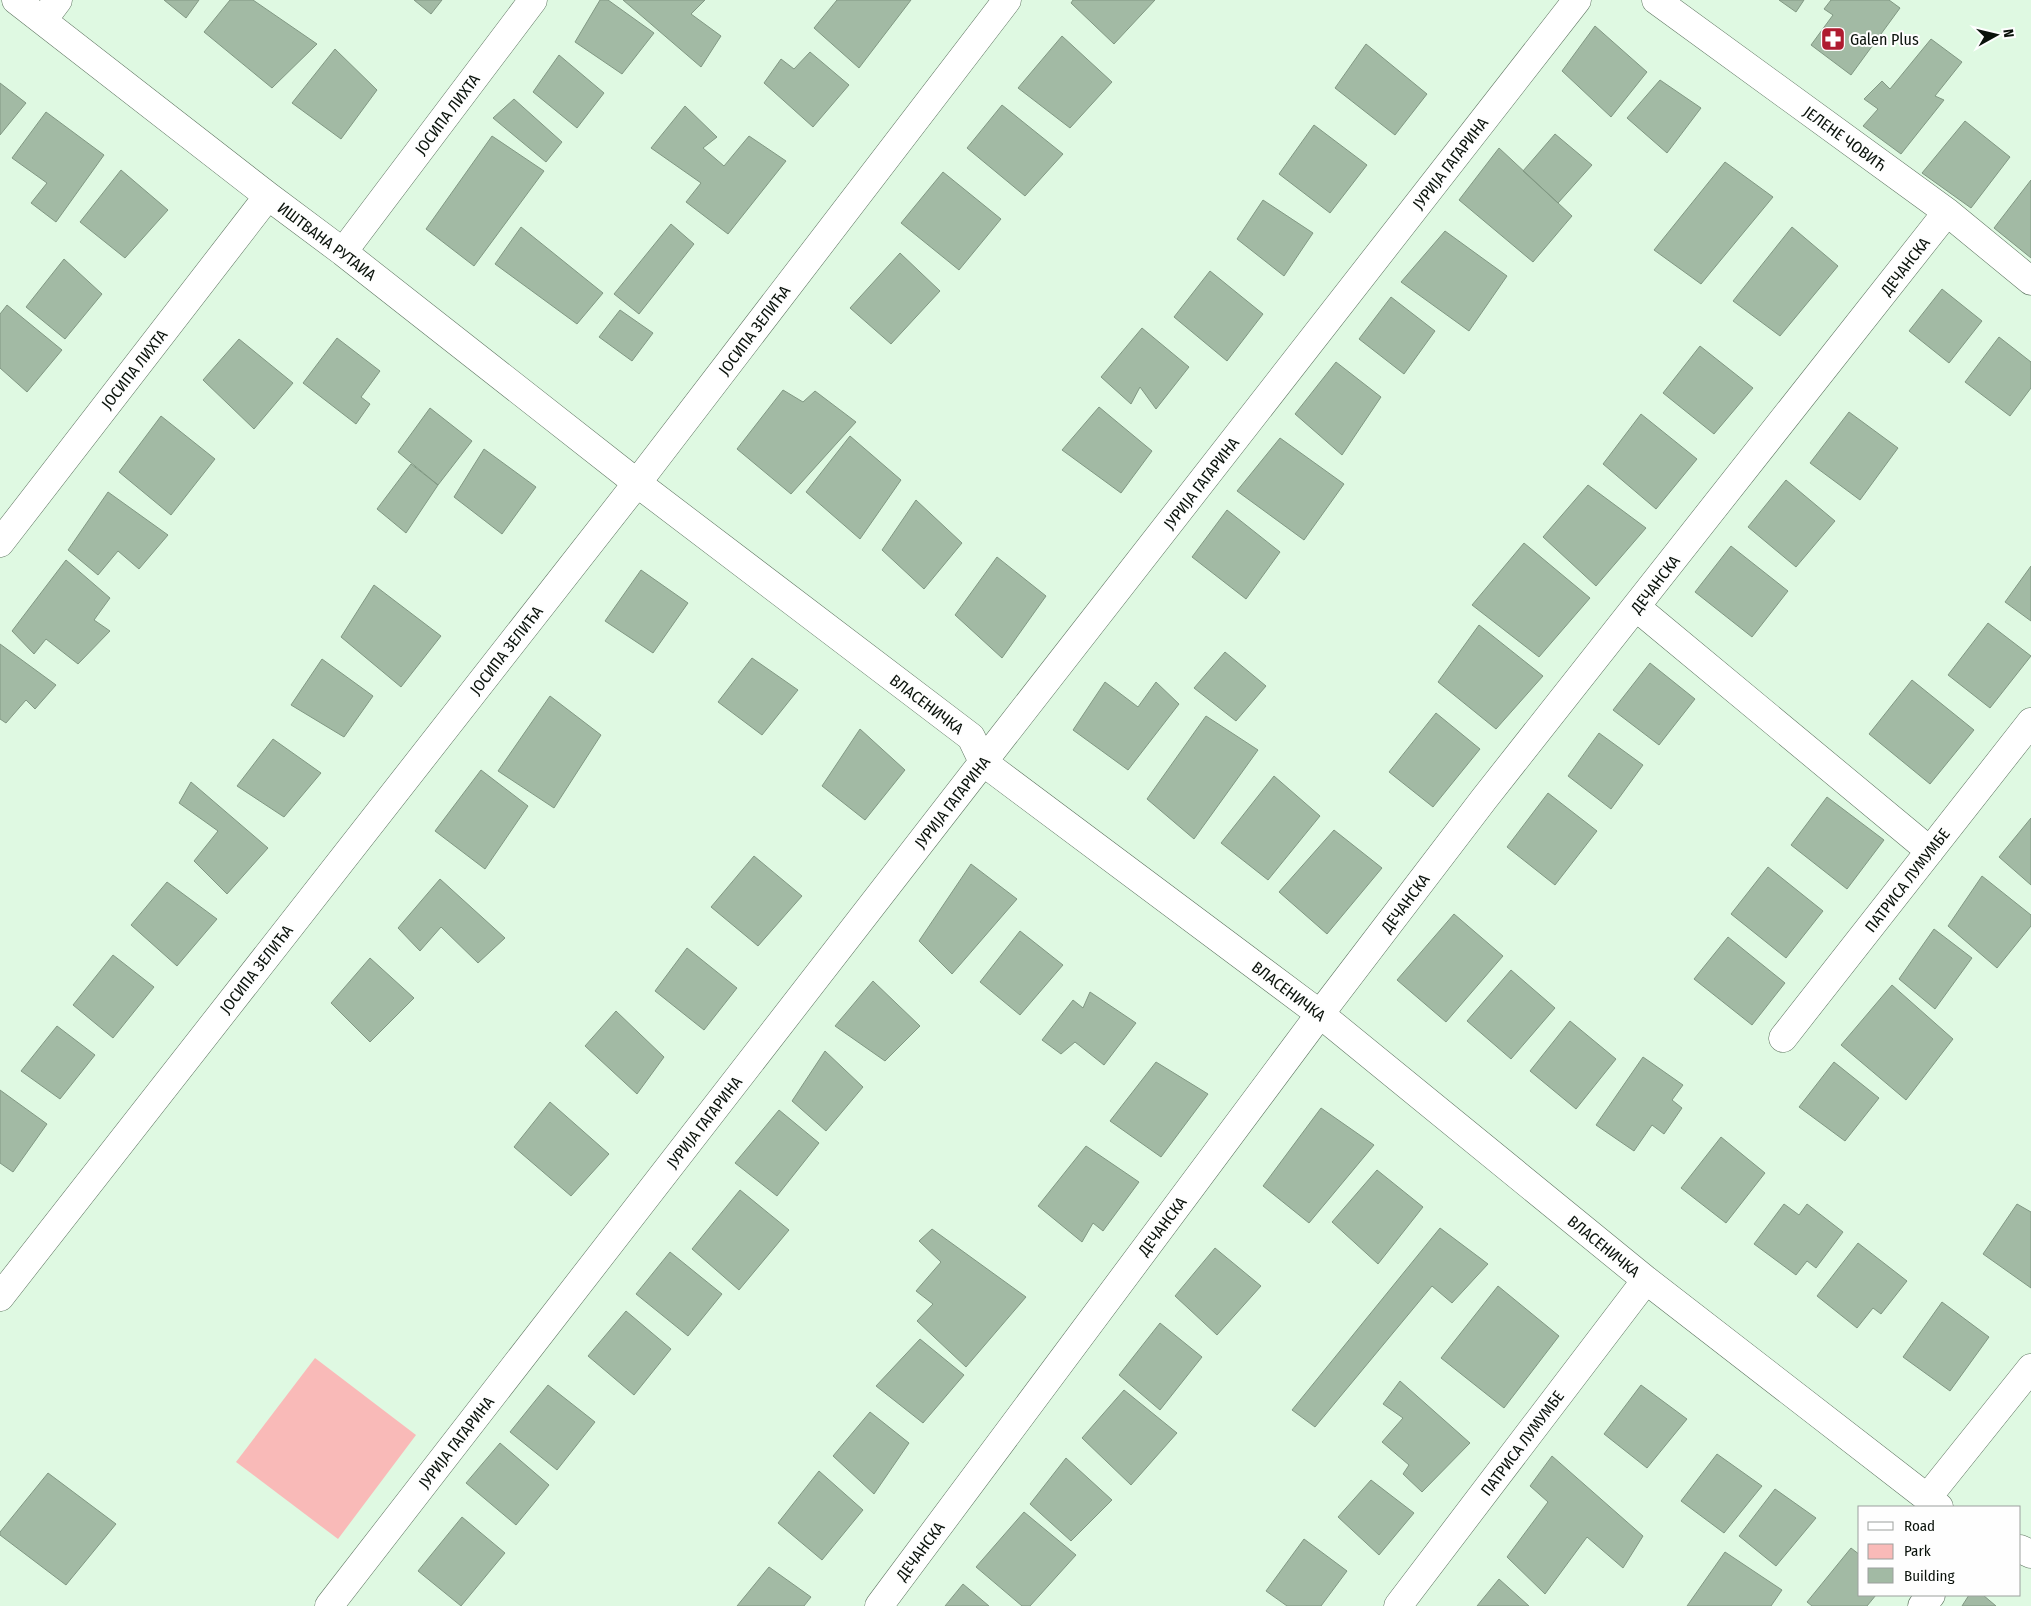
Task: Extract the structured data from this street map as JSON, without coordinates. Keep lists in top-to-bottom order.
{
  "streets": {
    "street": [
      "ЈОСИПА ЛИХТА",
      "ЈЕЛЕНЕ ЧОВИЋ",
      "ЈУРИЈА ГАГАРИНА",
      "ИШТВАНА РУТАИА",
      "ДЕЧАНСКА",
      "ЈОСИПА ЗЕЛИЋА",
      "ВЛАСЕНИЧКА",
      "ПАТРИСА ЛУМУМБЕ"
    ]
  },
  "crossings": [
    ["ЈОСИПА ЛИХТА", "ИШТВАНА РУТАИА"],
    ["ЈЕЛЕНЕ ЧОВИЋ", "ДЕЧАНСКА"],
    ["ЈУРИЈА ГАГАРИНА", "ВЛАСЕНИЧКА"],
    ["ИШТВАНА РУТАИА", "ЈОСИПА ЗЕЛИЋА"],
    ["ИШТВАНА РУТАИА", "ВЛАСЕНИЧКА"],
    ["ДЕЧАНСКА", "ВЛАСЕНИЧКА"],
    ["ЈОСИПА ЗЕЛИЋА", "ВЛАСЕНИЧКА"],
    ["ВЛАСЕНИЧКА", "ПАТРИСА ЛУМУМБЕ"]
  ],
  "places": {
    "pharmacy": ["Galen Plus"]
  },
  "legend": ["Road", "Park", "Building"],
  "north": "right"
}
